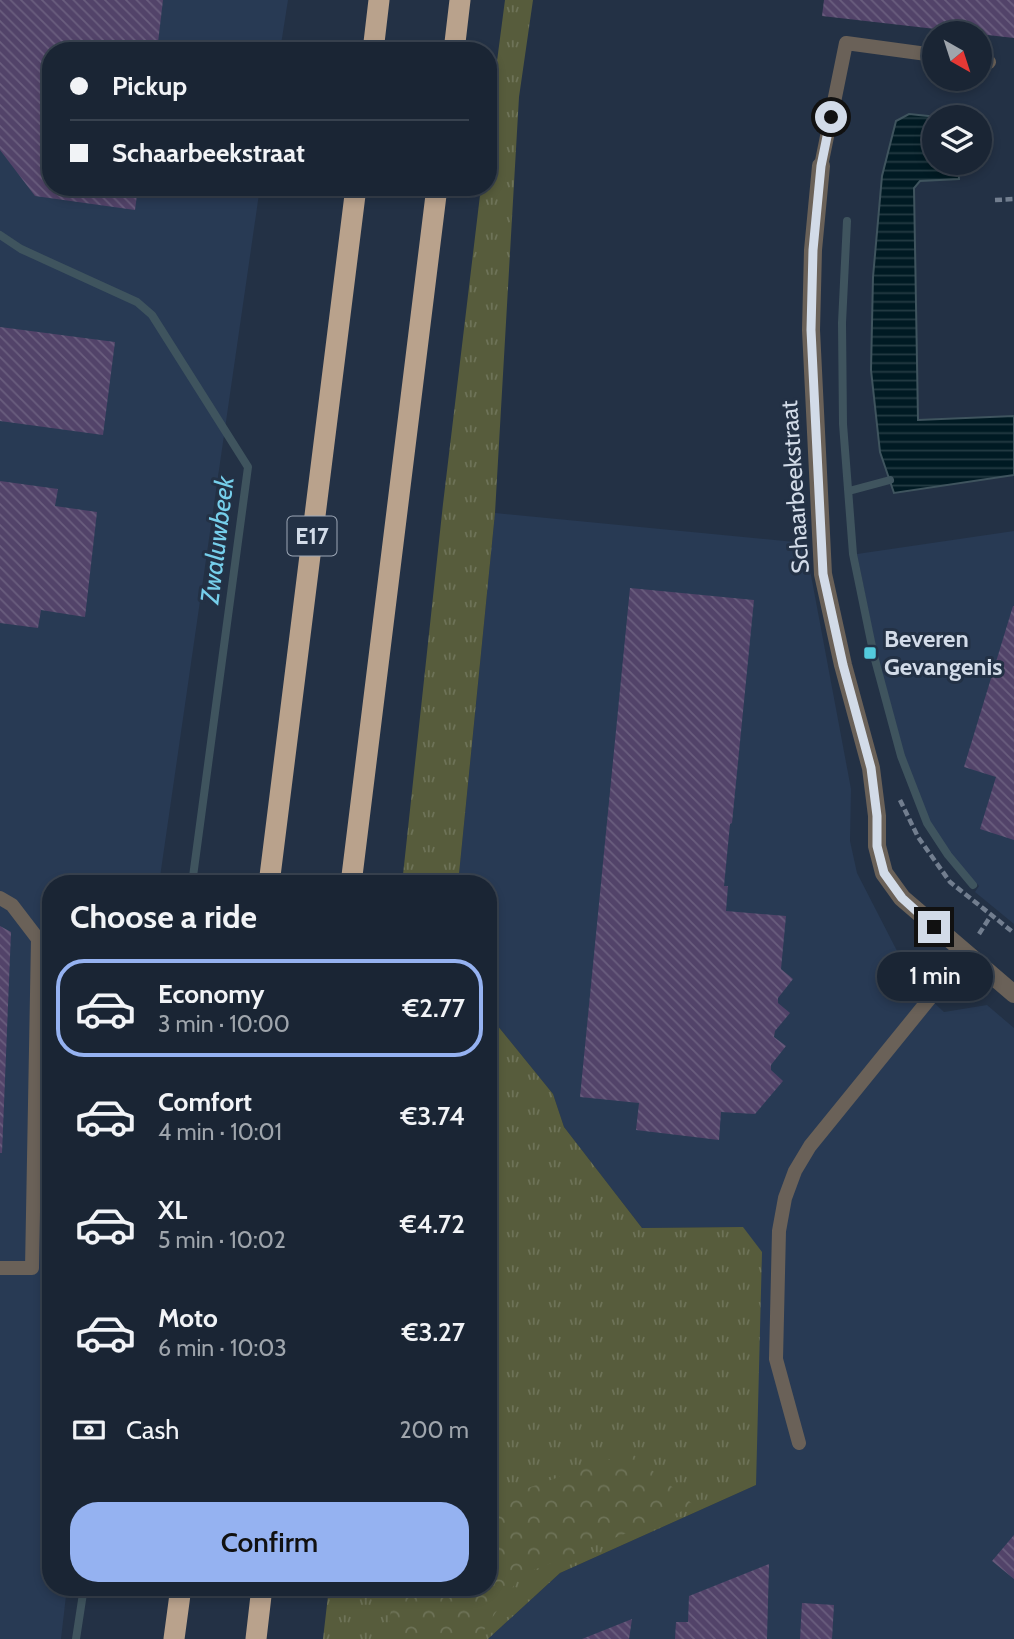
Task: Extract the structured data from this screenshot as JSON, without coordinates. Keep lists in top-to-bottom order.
{
  "streets": {
    "highway": ["E17"],
    "street": ["Schaarbeekstraat"]
  },
  "water": ["Zwaluwbeek"],
  "places": {
    "transit": ["Beveren Gevangenis"]
  },
  "north": "bottom right",
  "page": {
    "banner": ["Pickup", "Schaarbeekstraat"],
    "heading": "Choose a ride",
    "bubble": "1 min",
    "list": [
      {
        "name": "Economy",
        "note": "3 min · 10:00",
        "value": "€2.77"
      },
      {
        "name": "Comfort",
        "note": "4 min · 10:01",
        "value": "€3.74"
      },
      {
        "name": "XL",
        "note": "5 min · 10:02",
        "value": "€4.72"
      },
      {
        "name": "Moto",
        "note": "6 min · 10:03",
        "value": "€3.27"
      }
    ],
    "pay": ["Cash", "200 m"],
    "buttons": "Confirm"
  }
}
